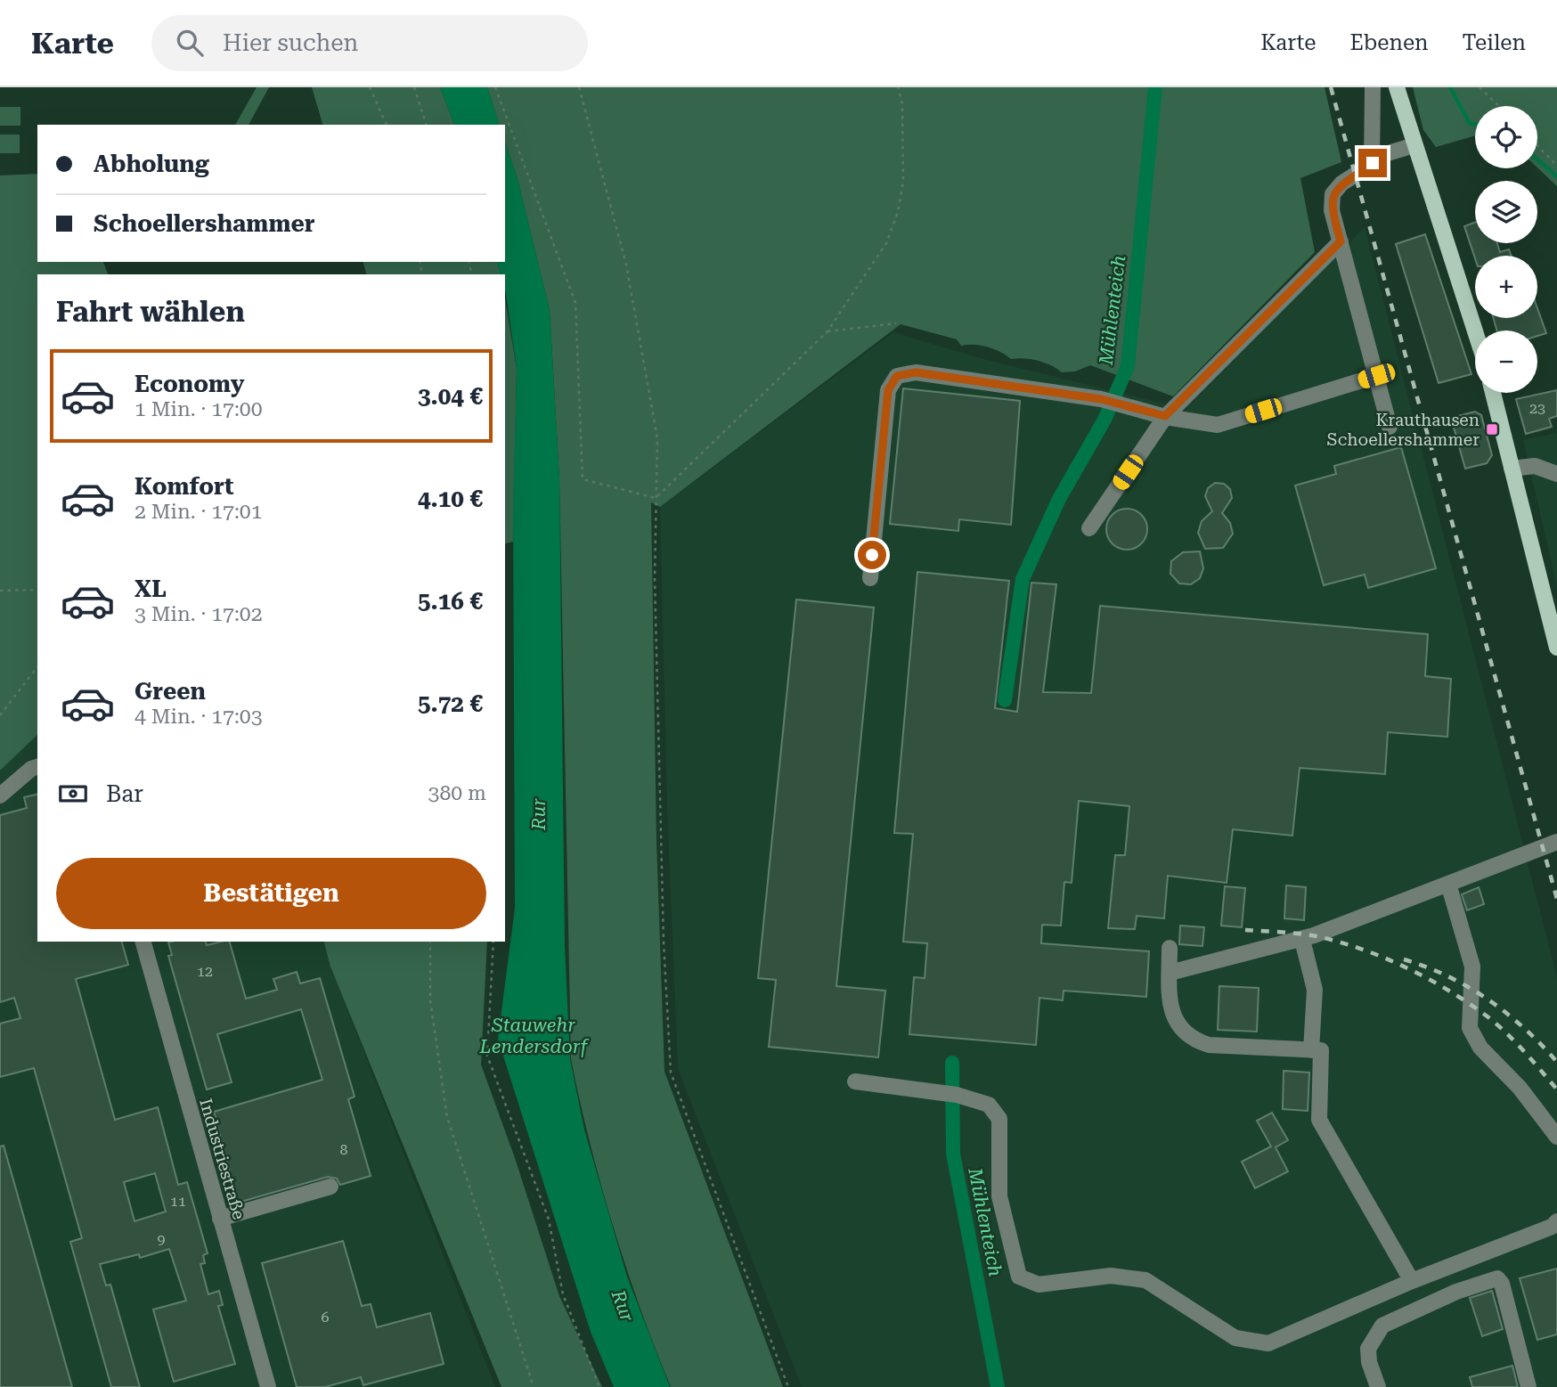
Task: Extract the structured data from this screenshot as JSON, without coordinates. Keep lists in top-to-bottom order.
{
  "streets": {
    "street": ["Industriestraße"]
  },
  "water": ["Mühlenteich", "Rur", "Stauwehr Lendersdorf"],
  "places": {
    "transit": ["Krauthausen Schoellershammer"]
  },
  "house_numbers": [
    "23",
    "12",
    "8",
    "11",
    "9",
    "6"
  ],
  "page": {
    "header": "Karte",
    "search": "Hier suchen",
    "nav": ["Karte", "Ebenen", "Teilen"],
    "map_buttons": ["+", "−"],
    "banner": ["Abholung", "Schoellershammer"],
    "heading": "Fahrt wählen",
    "list": [
      {
        "name": "Economy",
        "note": "1 Min. · 17:00",
        "value": "3.04 €"
      },
      {
        "name": "Komfort",
        "note": "2 Min. · 17:01",
        "value": "4.10 €"
      },
      {
        "name": "XL",
        "note": "3 Min. · 17:02",
        "value": "5.16 €"
      },
      {
        "name": "Green",
        "note": "4 Min. · 17:03",
        "value": "5.72 €"
      }
    ],
    "pay": ["Bar", "380 m"],
    "buttons": "Bestätigen"
  }
}
